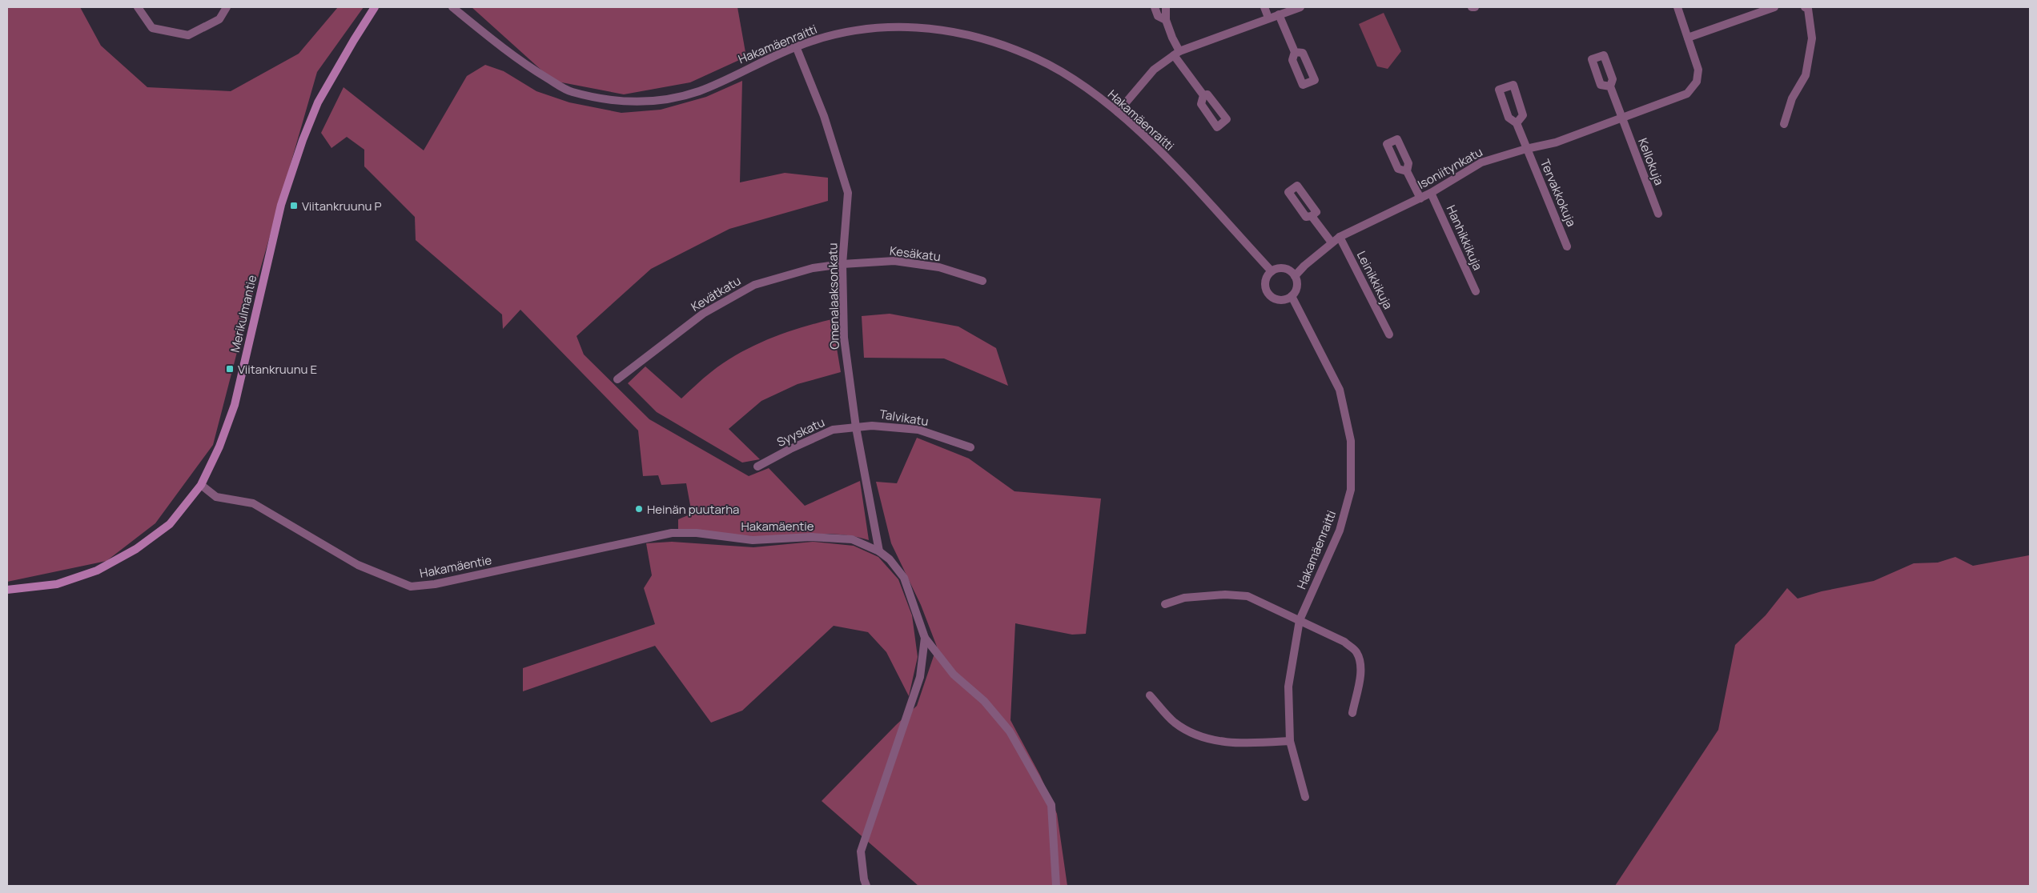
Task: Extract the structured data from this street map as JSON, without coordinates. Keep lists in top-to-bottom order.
{
  "streets": {
    "street": [
      "Hakamäenraitti",
      "Kellokuja",
      "Isoniitynkatu",
      "Tervakkokuja",
      "Hanhikkikuja",
      "Kesäkatu",
      "Leinikkikuja",
      "Kevätkatu",
      "Omenalaaksonkatu",
      "Merikulmantie",
      "Talvikatu",
      "Syyskatu",
      "Hakamäentie"
    ]
  },
  "crossings": [
    ["Hakamäenraitti", "Isoniitynkatu"],
    ["Hakamäenraitti", "Omenalaaksonkatu"],
    ["Kellokuja", "Isoniitynkatu"],
    ["Isoniitynkatu", "Tervakkokuja"],
    ["Isoniitynkatu", "Hanhikkikuja"],
    ["Isoniitynkatu", "Leinikkikuja"],
    ["Kesäkatu", "Kevätkatu"],
    ["Kesäkatu", "Omenalaaksonkatu"],
    ["Kevätkatu", "Omenalaaksonkatu"],
    ["Omenalaaksonkatu", "Talvikatu"],
    ["Omenalaaksonkatu", "Syyskatu"],
    ["Omenalaaksonkatu", "Hakamäentie"],
    ["Merikulmantie", "Hakamäentie"],
    ["Talvikatu", "Syyskatu"]
  ],
  "places": {
    "transit": ["Viitankruunu P", "Viitankruunu E"],
    "other": ["Heinän puutarha"]
  }
}
